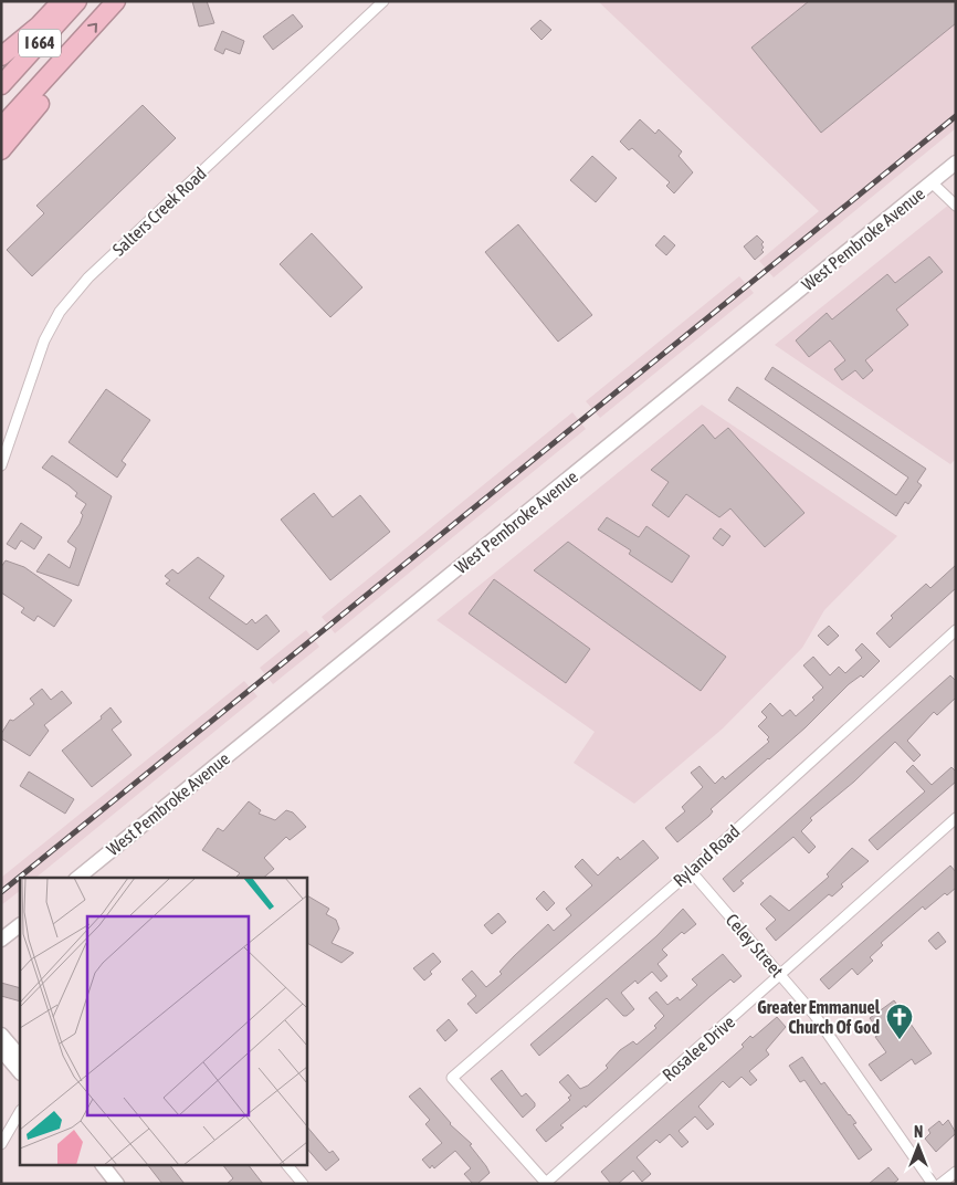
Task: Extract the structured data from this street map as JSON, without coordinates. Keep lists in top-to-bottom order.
{
  "streets": {
    "highway": ["I 664"],
    "main road": ["West Pembroke Avenue"],
    "street": [
      "Salters Creek Road",
      "Ryland Road",
      "Celey Street",
      "Rosalee Drive"
    ]
  },
  "crossings": [
    ["Ryland Road", "Celey Street"],
    ["Ryland Road", "Rosalee Drive"],
    ["Celey Street", "Rosalee Drive"]
  ],
  "places": {
    "church": ["Greater Emmanuel Church Of God"]
  },
  "north": "top"
}
